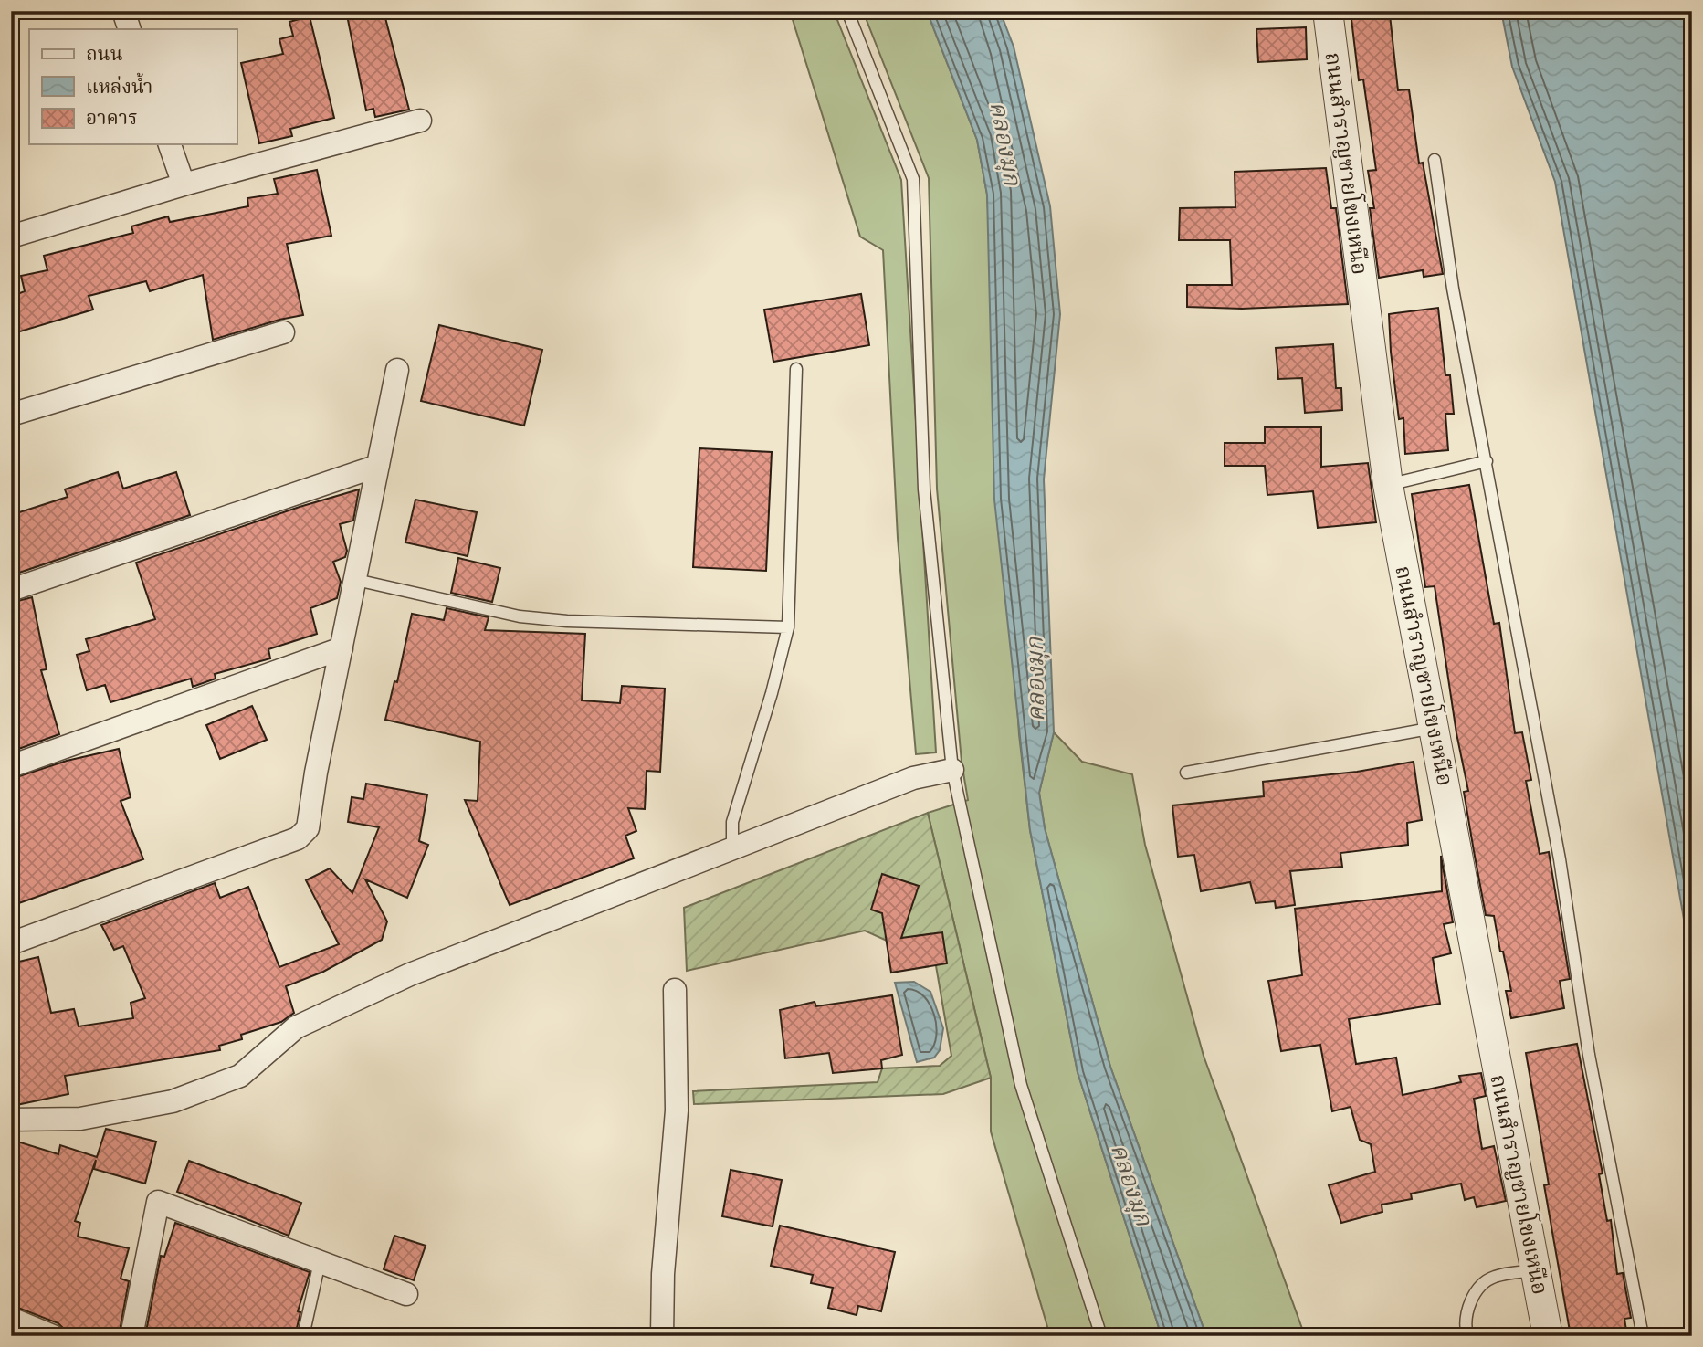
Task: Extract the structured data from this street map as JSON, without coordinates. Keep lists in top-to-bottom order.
{
  "streets": {
    "street": ["ถนนสำราญชายโขงเหนือ"]
  },
  "water": ["คลองมุก"],
  "legend": ["ถนน", "แหล่งน้ำ", "อาคาร"]
}
